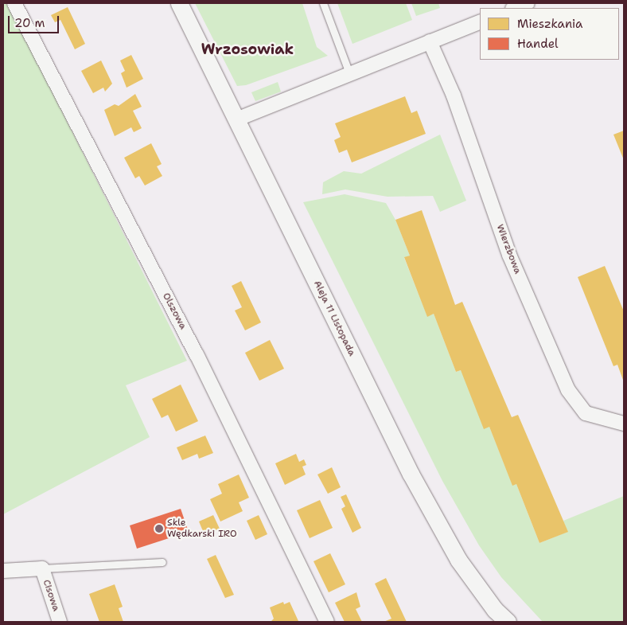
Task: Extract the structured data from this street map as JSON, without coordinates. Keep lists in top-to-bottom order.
{
  "streets": {
    "street": [
      "Wierzbowa",
      "Olszowa",
      "Aleja 11 Listopada",
      "Cisowa"
    ]
  },
  "districts": ["Wrzosowiak"],
  "places": ["Skle Wędkarski IRO"],
  "legend": ["Mieszkania", "Handel"],
  "scale_bar": "20 m"
}
